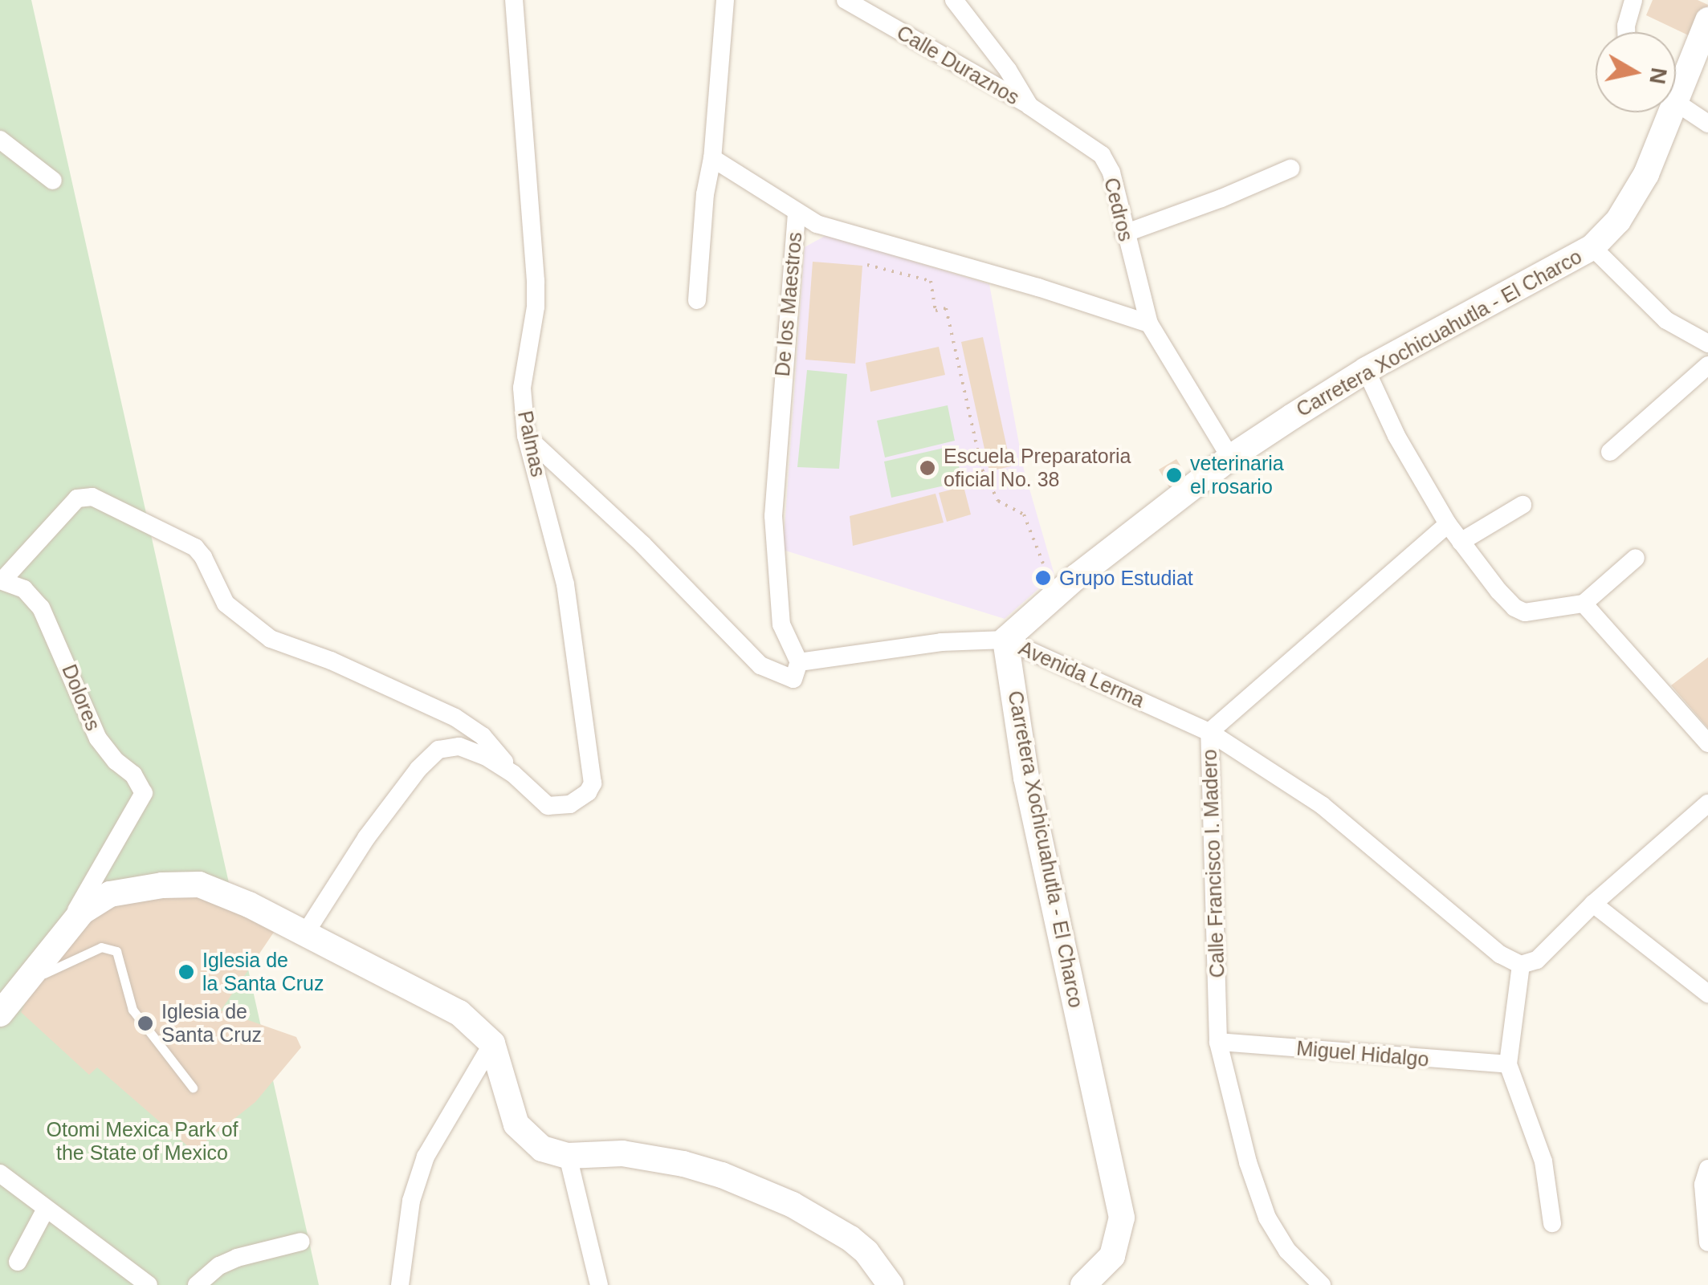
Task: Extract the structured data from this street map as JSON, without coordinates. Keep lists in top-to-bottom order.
{
  "streets": {
    "main road": ["Carretera Xochicuahutla - El Charco"],
    "street": [
      "Calle Duraznos",
      "Cedros",
      "De los Maestros",
      "Palmas",
      "Avenida Lerma",
      "Dolores",
      "Calle Francisco I. Madero",
      "Miguel Hidalgo"
    ]
  },
  "crossings": [
    ["Calle Duraznos", "Cedros"],
    ["Cedros", "De los Maestros"],
    ["Cedros", "Carretera Xochicuahutla - El Charco"],
    ["De los Maestros", "Avenida Lerma"],
    ["Carretera Xochicuahutla - El Charco", "Avenida Lerma"],
    ["Palmas", "Avenida Lerma"],
    ["Palmas", "Dolores"],
    ["Avenida Lerma", "Calle Francisco I. Madero"],
    ["Calle Francisco I. Madero", "Miguel Hidalgo"]
  ],
  "parks": ["Otomi Mexica Park of the State of Mexico"],
  "places": [
    "Escuela Preparatoria oficial No. 38",
    "veterinaria el rosario",
    "Grupo Estudiat",
    "Iglesia de la Santa Cruz",
    "Iglesia de Santa Cruz"
  ],
  "north": "right"
}
